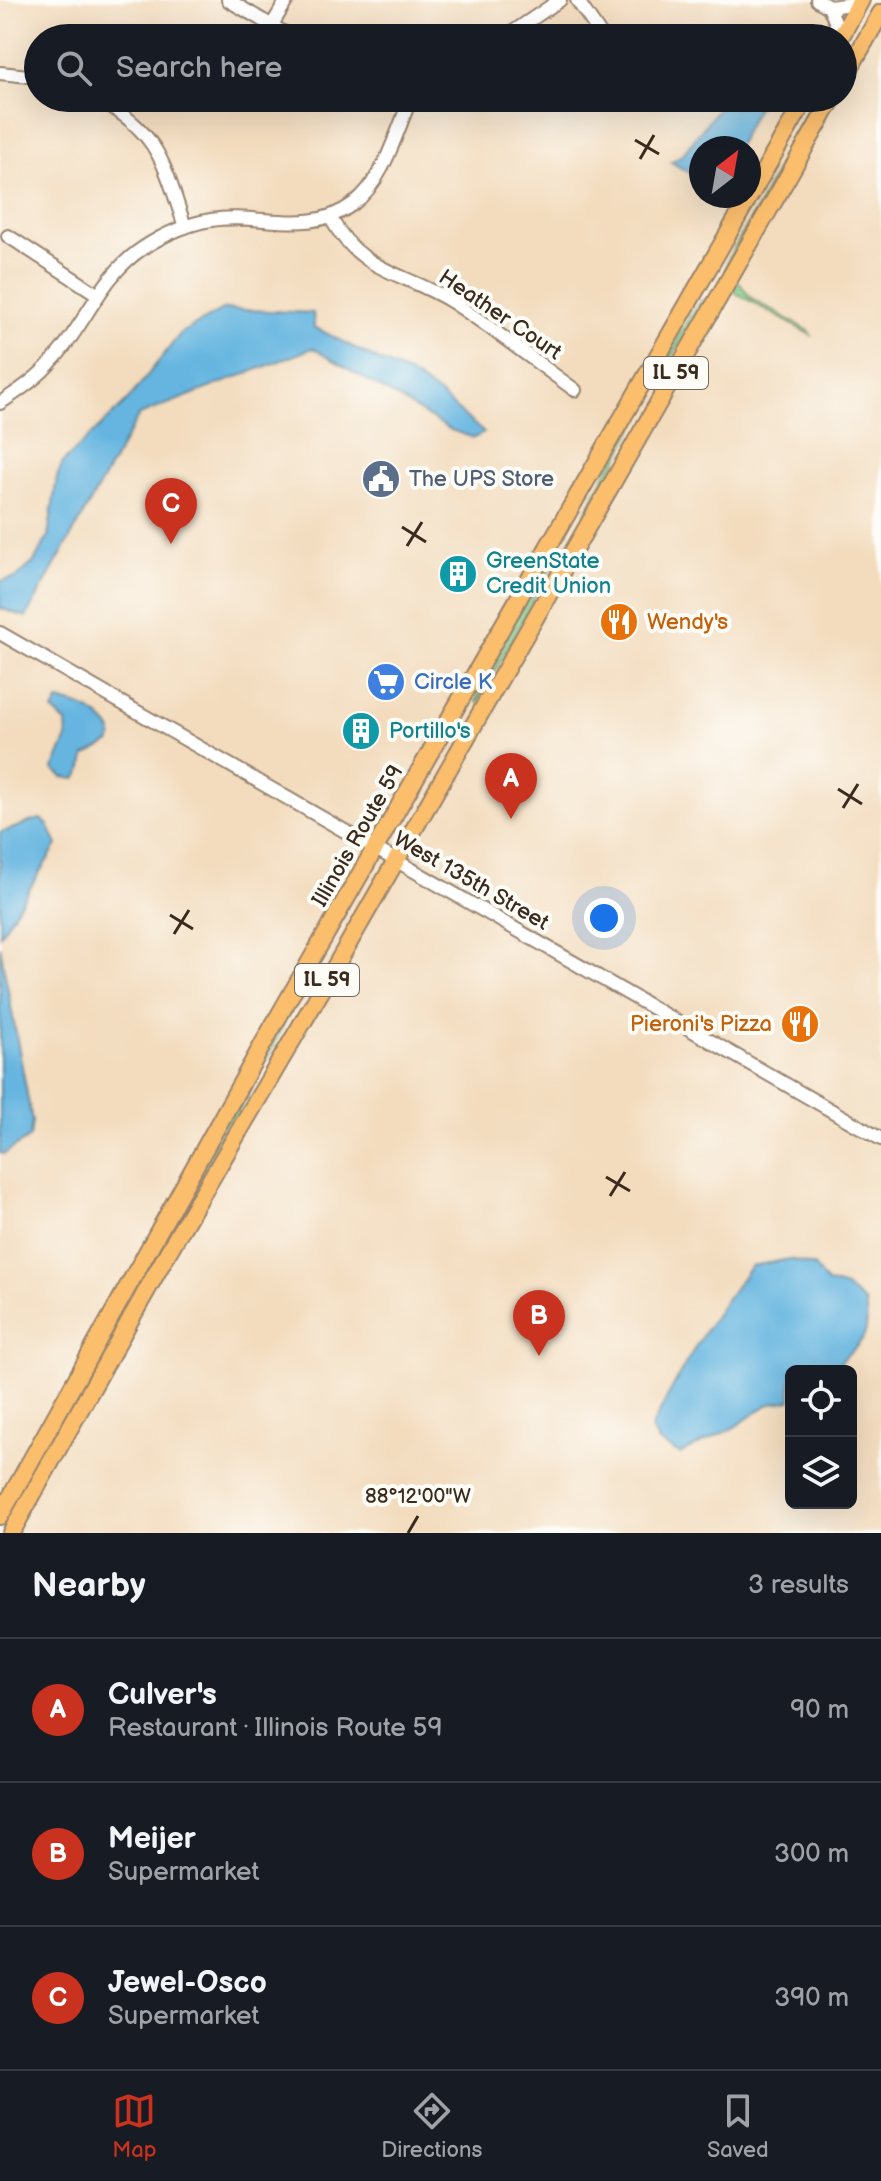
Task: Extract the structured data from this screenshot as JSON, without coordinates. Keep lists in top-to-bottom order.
{
  "streets": {
    "main road": ["IL 59", "Illinois Route 59"],
    "street": ["Heather Court", "West 135th Street"]
  },
  "crossings": [
    ["Illinois Route 59", "West 135th Street"]
  ],
  "places": {
    "public building": ["The UPS Store"],
    "building": ["GreenState Credit Union", "Portillo's"],
    "restaurant": ["Wendy's", "Pieroni's Pizza"],
    "supermarket": ["Circle K"]
  },
  "north": "top right",
  "page": {
    "search": "Search here",
    "pins": ["C", "A", "B"],
    "heading": ["Nearby", "3 results"],
    "list": [
      {
        "mark": "A",
        "name": "Culver's",
        "note": "Restaurant · Illinois Route 59",
        "value": "90 m"
      },
      {
        "mark": "B",
        "name": "Meijer",
        "note": "Supermarket",
        "value": "300 m"
      },
      {
        "mark": "C",
        "name": "Jewel-Osco",
        "note": "Supermarket",
        "value": "390 m"
      }
    ],
    "nav": ["Map", "Directions", "Saved"]
  },
  "coordinates": ["88°12'00\"W"]
}
